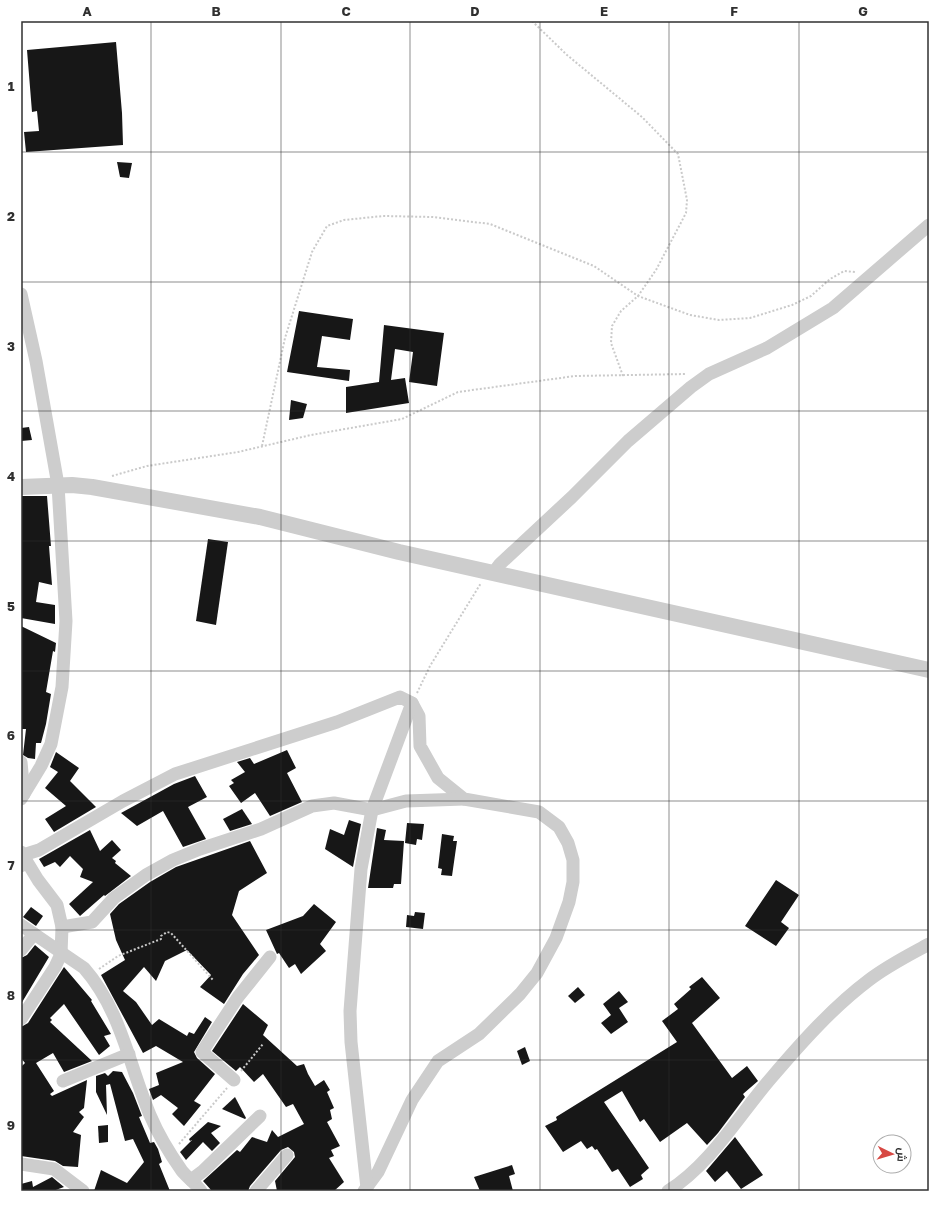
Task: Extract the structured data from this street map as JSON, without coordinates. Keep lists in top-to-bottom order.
{
  "north": "right",
  "grid": {
    "columns": [
      "A",
      "B",
      "C",
      "D",
      "E",
      "F",
      "G"
    ],
    "rows": [
      "1",
      "2",
      "3",
      "4",
      "5",
      "6",
      "7",
      "8",
      "9"
    ]
  }
}
